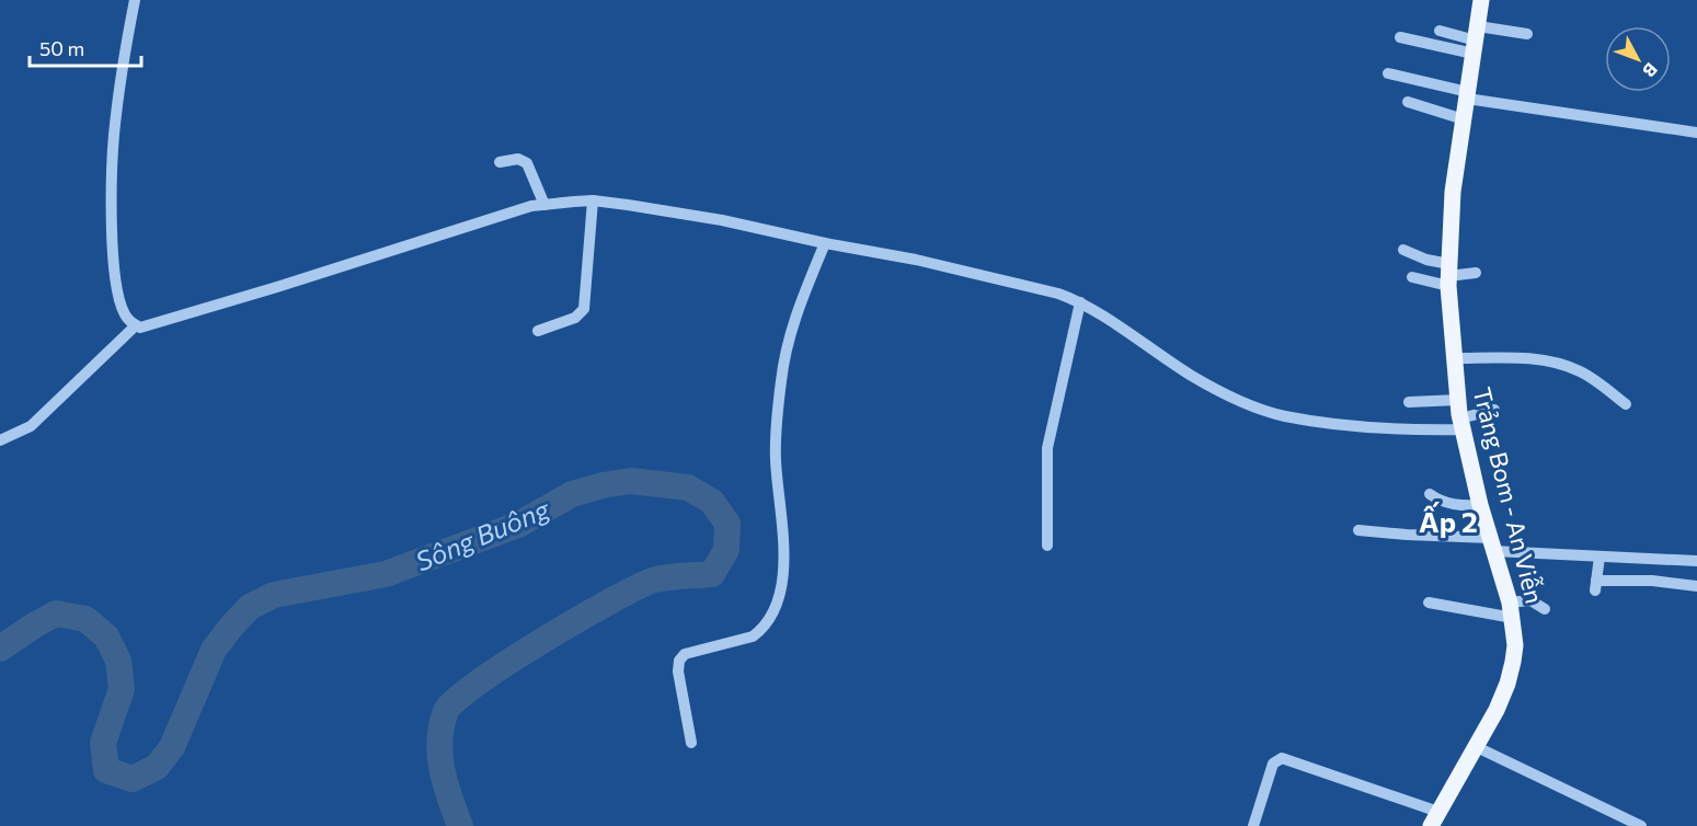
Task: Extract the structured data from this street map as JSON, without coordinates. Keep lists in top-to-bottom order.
{
  "streets": {
    "main road": ["Trảng Bom - An Viễn"]
  },
  "districts": ["Ấp 2"],
  "water": ["Sông Buông"],
  "scale_bar": "50 m",
  "north": "bottom right"
}
